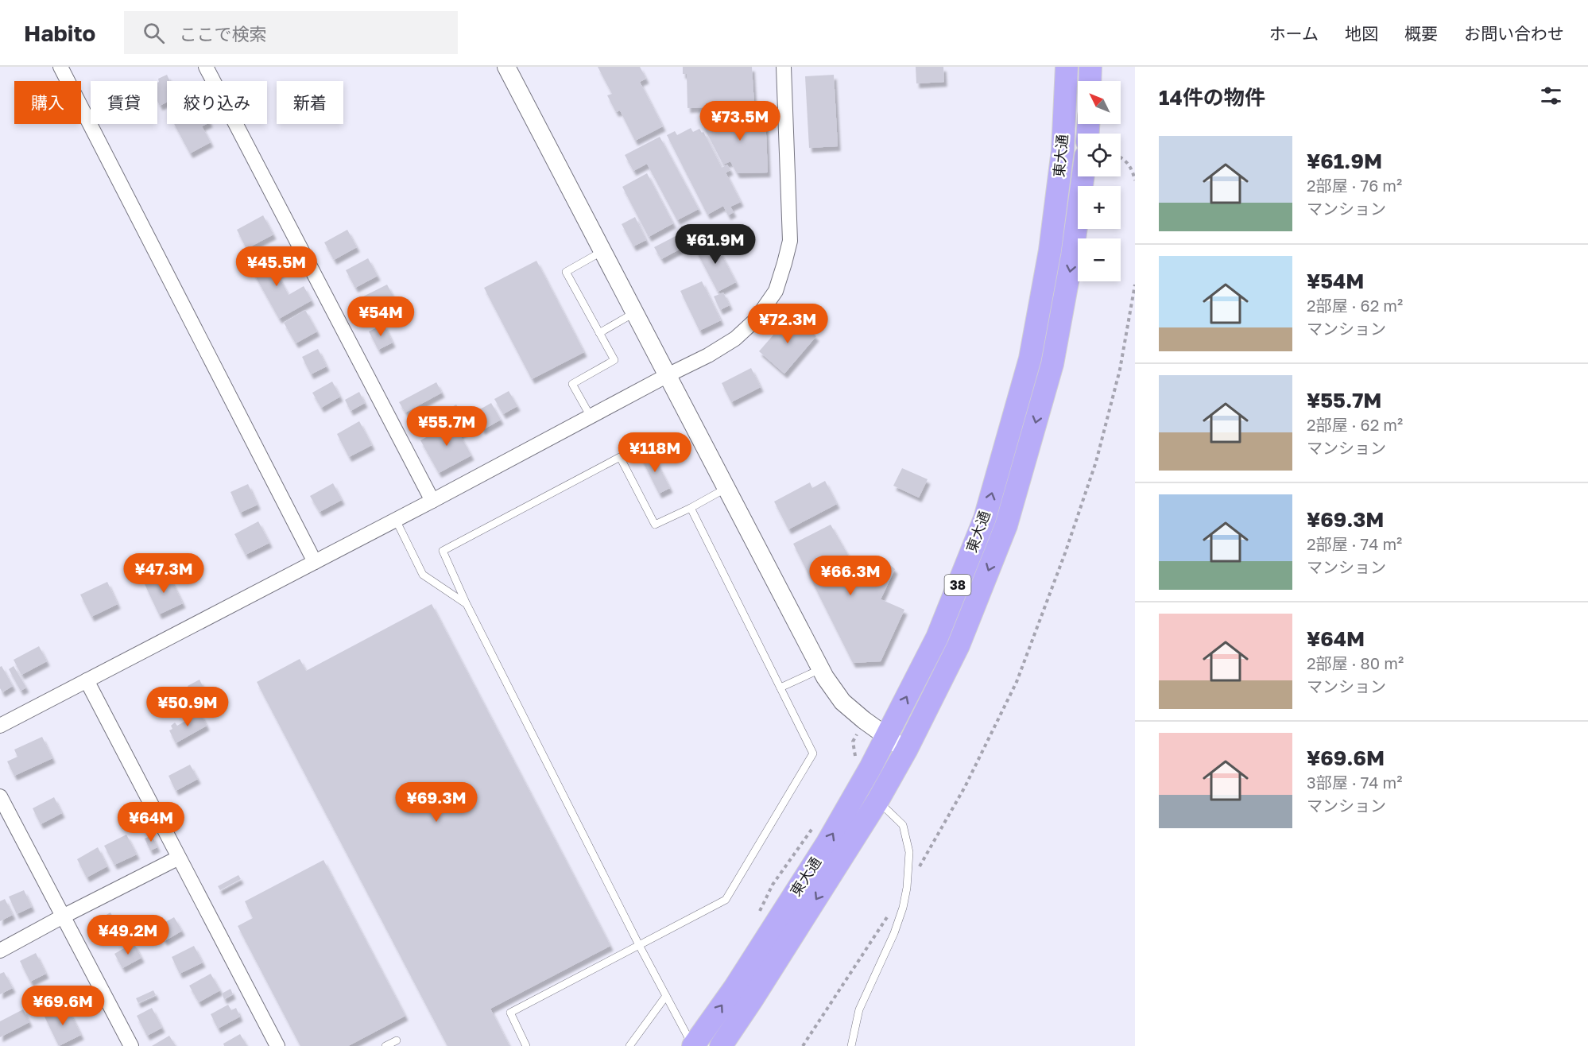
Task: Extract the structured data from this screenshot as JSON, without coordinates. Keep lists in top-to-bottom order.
{
  "streets": {
    "highway": ["東大通", "38"]
  },
  "north": "top left",
  "page": {
    "header": "Habito",
    "search": "ここで検索",
    "nav": [
      "ホーム",
      "地図",
      "概要",
      "お問い合わせ"
    ],
    "heading": "14件の物件",
    "map_buttons": ["+", "−"],
    "chip": [
      "購入",
      "賃貸",
      "絞り込み",
      "新着"
    ],
    "price": [
      "¥73.5M",
      "¥61.9M",
      "¥45.5M",
      "¥54M",
      "¥72.3M",
      "¥55.7M",
      "¥118M",
      "¥47.3M",
      "¥66.3M",
      "¥50.9M",
      "¥69.3M",
      "¥64M",
      "¥49.2M",
      "¥69.6M"
    ],
    "list": [
      {
        "name": "¥61.9M",
        "note": "2部屋 · 76 m² · マンション"
      },
      {
        "name": "¥54M",
        "note": "2部屋 · 62 m² · マンション"
      },
      {
        "name": "¥55.7M",
        "note": "2部屋 · 62 m² · マンション"
      },
      {
        "name": "¥69.3M",
        "note": "2部屋 · 74 m² · マンション"
      },
      {
        "name": "¥64M",
        "note": "2部屋 · 80 m² · マンション"
      },
      {
        "name": "¥69.6M",
        "note": "3部屋 · 74 m² · マンション"
      }
    ]
  }
}
